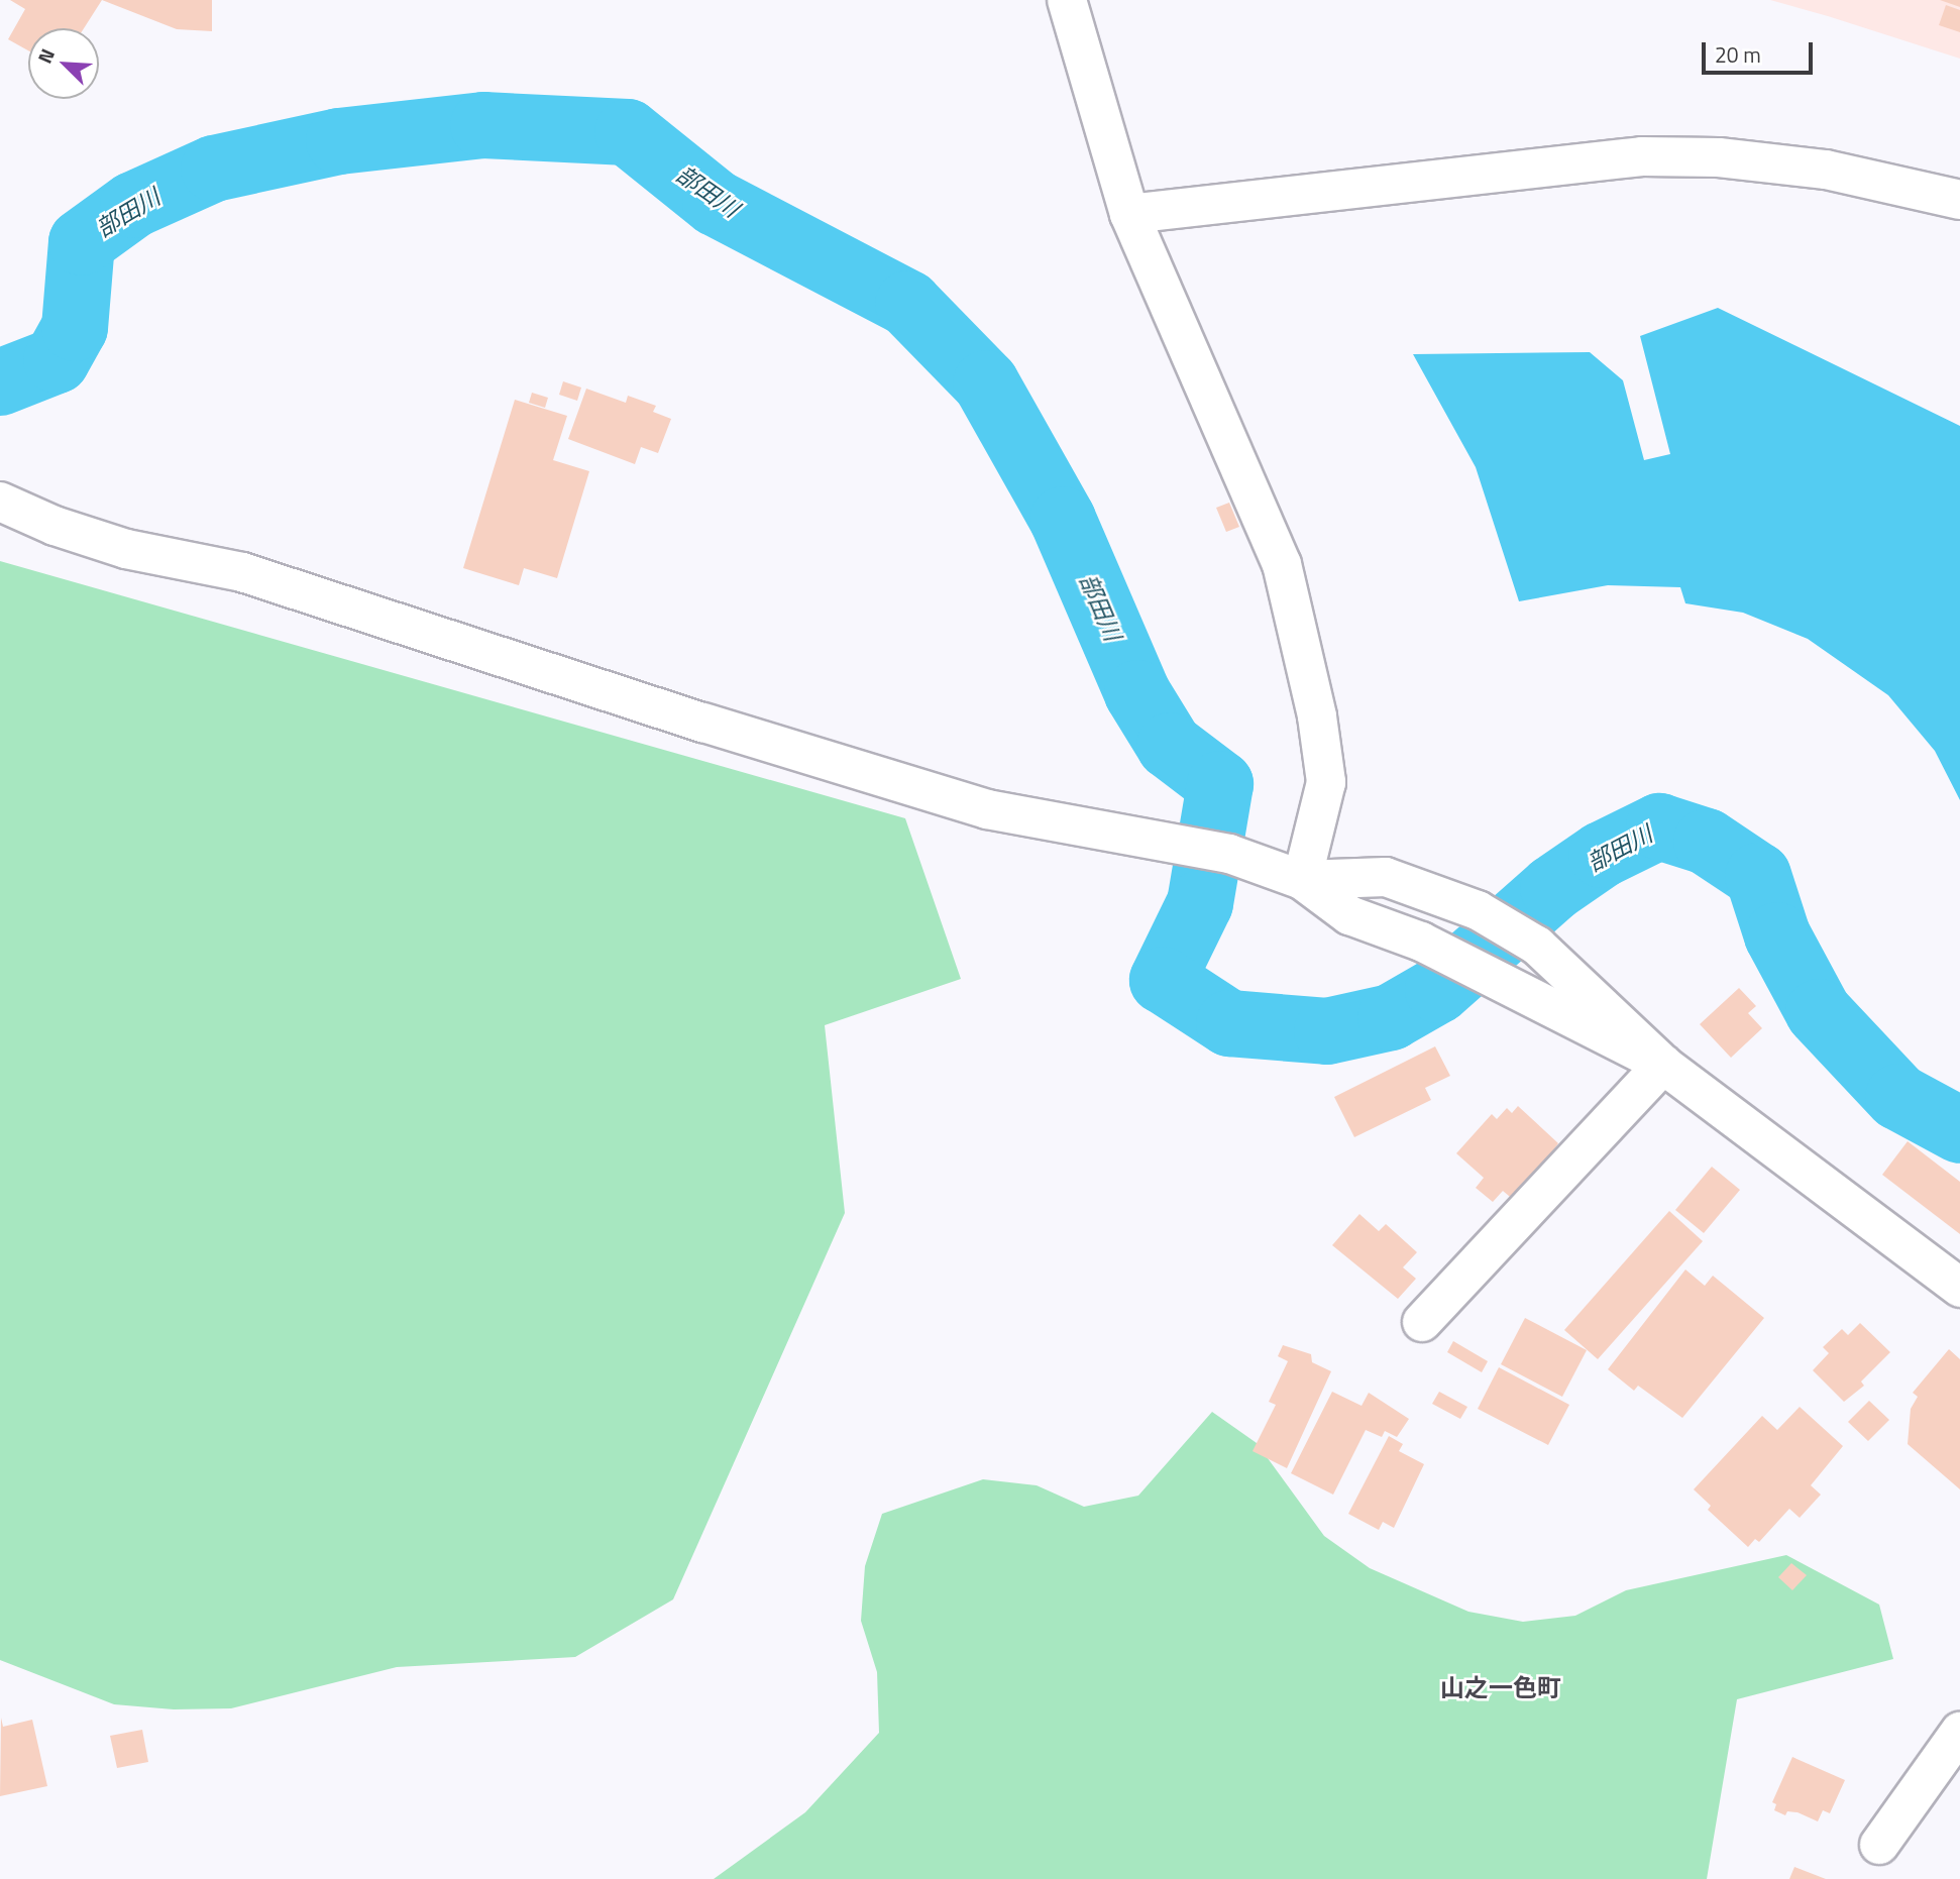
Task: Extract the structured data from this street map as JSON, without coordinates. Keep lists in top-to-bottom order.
{
  "districts": ["山之一色町"],
  "water": ["部田川"],
  "scale_bar": "20 m",
  "north": "top left"
}
